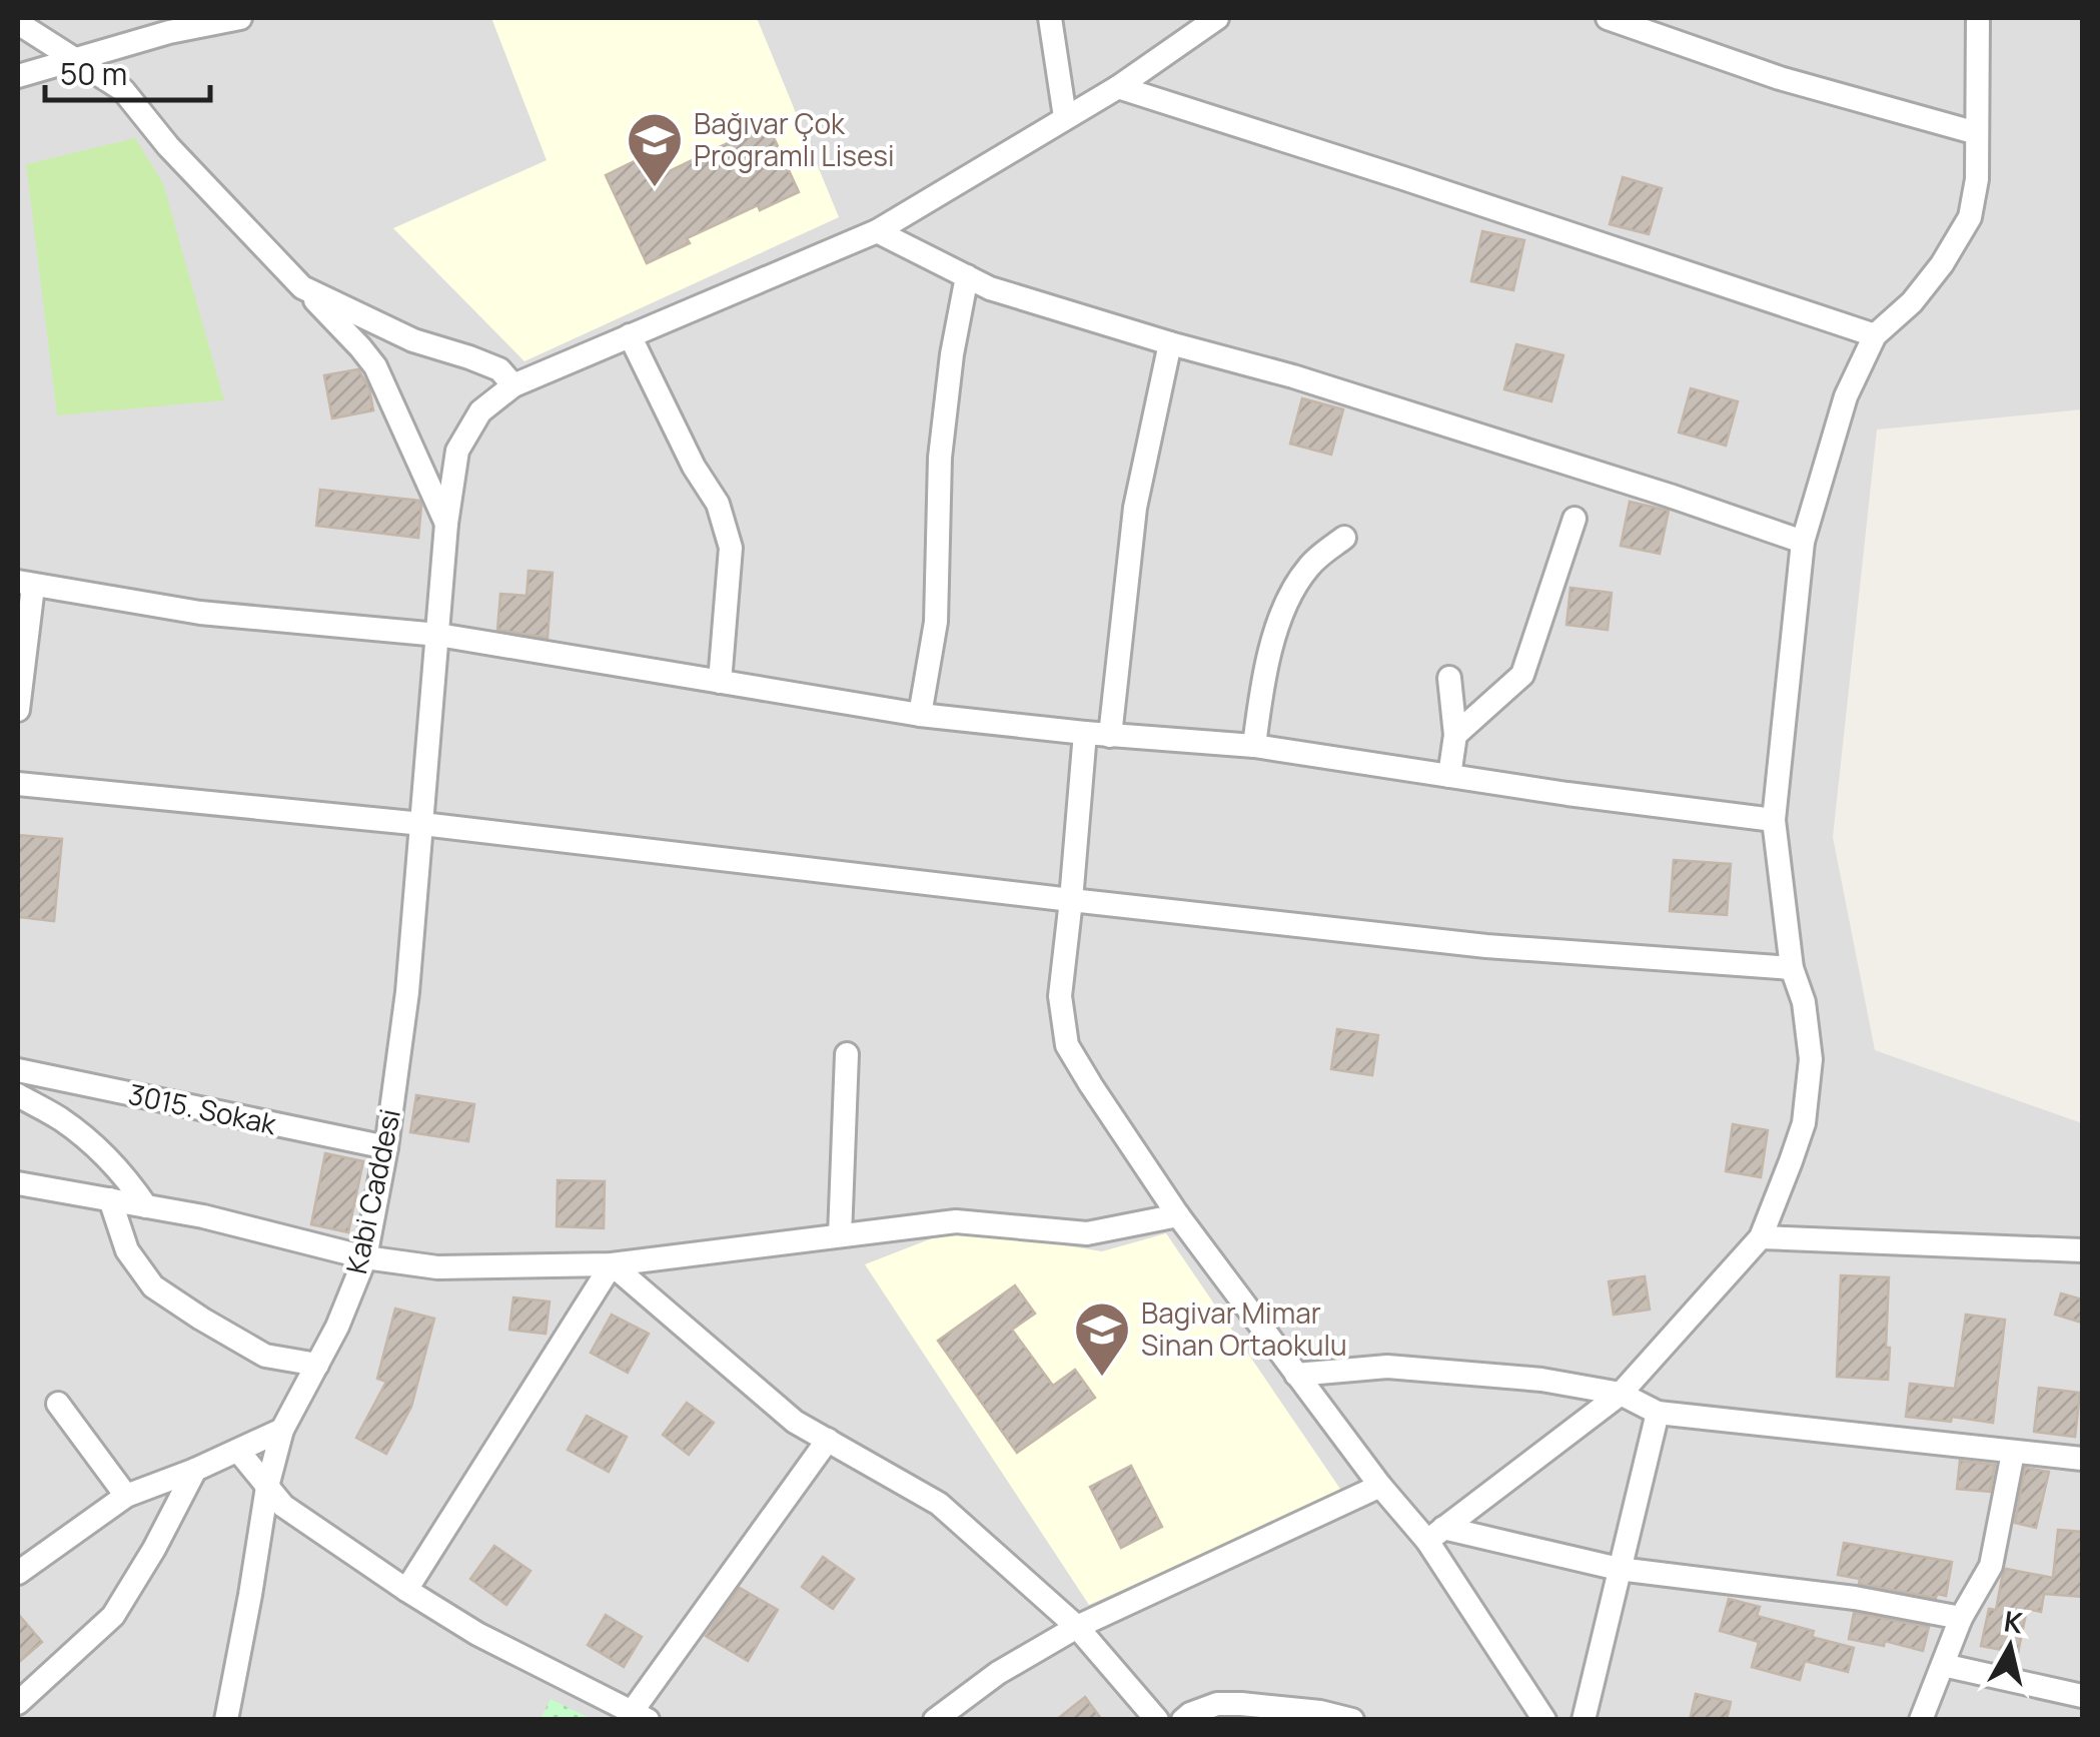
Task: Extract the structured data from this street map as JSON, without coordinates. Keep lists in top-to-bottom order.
{
  "streets": {
    "street": ["3015. Sokak", "Kabi Caddesi"]
  },
  "crossings": [
    ["3015. Sokak", "Kabi Caddesi"]
  ],
  "places": {
    "school or university": ["Bağıvar Çok Programlı Lisesi", "Bagivar Mimar Sinan Ortaokulu"]
  },
  "scale_bar": "50 m",
  "north": "top"
}
